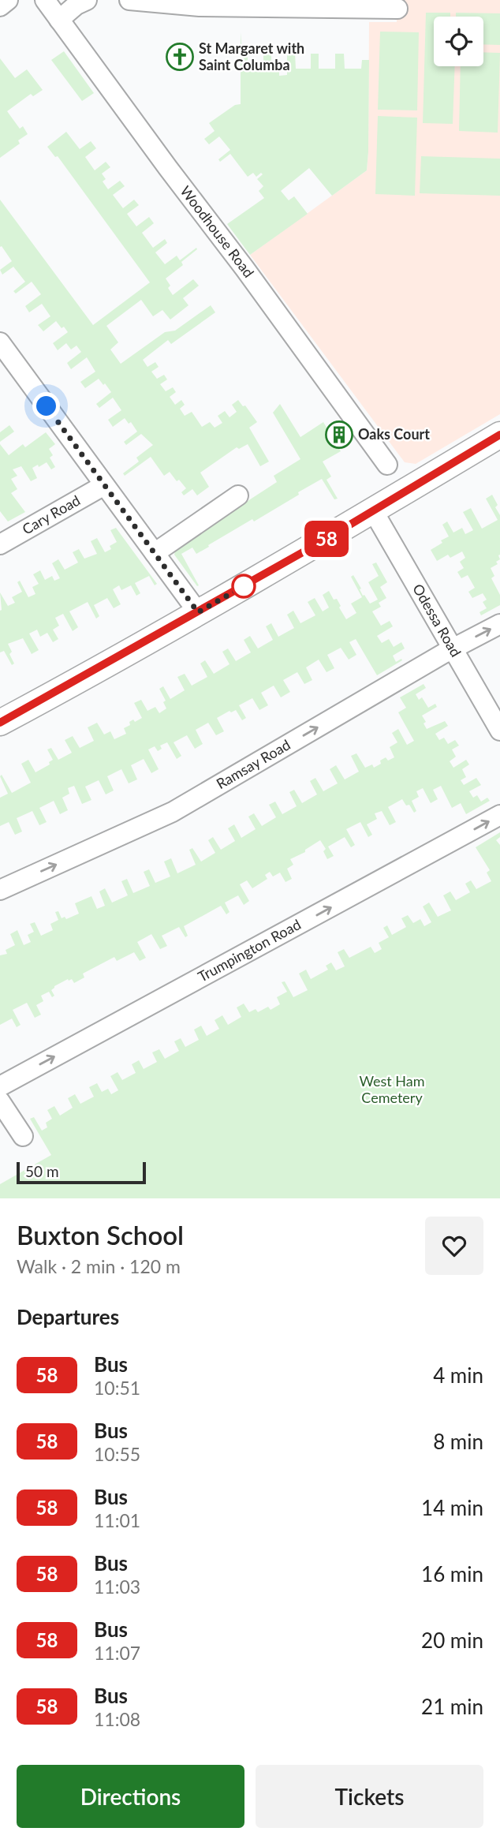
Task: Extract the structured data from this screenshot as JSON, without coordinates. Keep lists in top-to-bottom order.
{
  "streets": {
    "street": [
      "Woodhouse Road",
      "Cary Road",
      "Odessa Road",
      "Ramsay Road",
      "Trumpington Road"
    ]
  },
  "crossings": [
    ["Odessa Road", "Ramsay Road"]
  ],
  "one_way": ["Trumpington Road"],
  "parks": ["West Ham Cemetery"],
  "places": {
    "church": ["St Margaret with Saint Columba"],
    "building": ["Oaks Court"]
  },
  "lines": ["bus line 58"],
  "scale_bar": "50 m",
  "page": {
    "on_map": "58",
    "scale": "50 m",
    "heading": [
      ["Buxton School", "Walk · 2 min · 120 m"],
      "Departures"
    ],
    "list": [
      {
        "mark": "58",
        "name": "Bus",
        "note": "10:51",
        "value": "4 min"
      },
      {
        "mark": "58",
        "name": "Bus",
        "note": "10:55",
        "value": "8 min"
      },
      {
        "mark": "58",
        "name": "Bus",
        "note": "11:01",
        "value": "14 min"
      },
      {
        "mark": "58",
        "name": "Bus",
        "note": "11:03",
        "value": "16 min"
      },
      {
        "mark": "58",
        "name": "Bus",
        "note": "11:07",
        "value": "20 min"
      },
      {
        "mark": "58",
        "name": "Bus",
        "note": "11:08",
        "value": "21 min"
      }
    ],
    "buttons": ["Directions", "Tickets"]
  }
}
